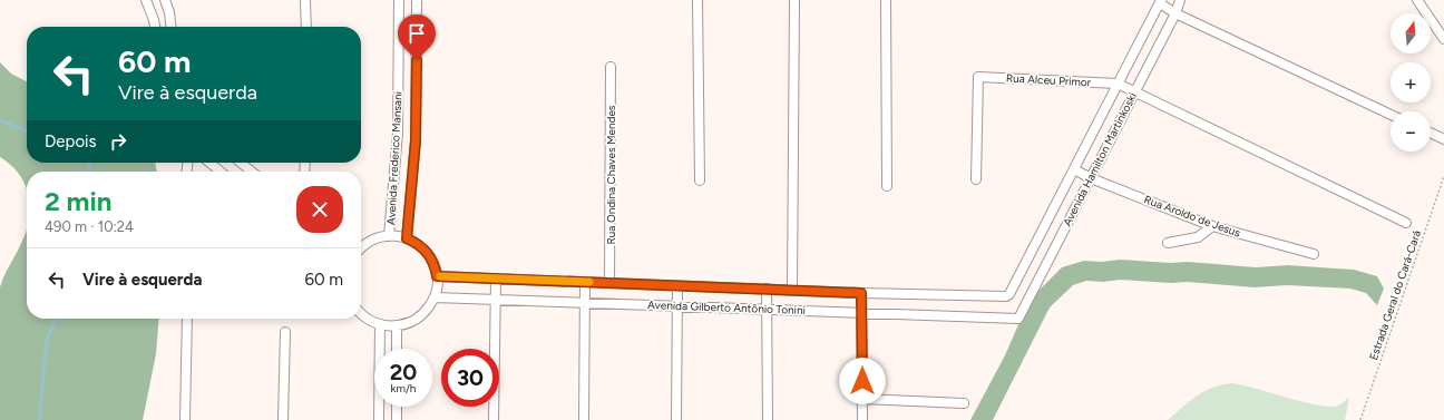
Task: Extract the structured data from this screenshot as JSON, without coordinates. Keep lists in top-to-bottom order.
{
  "streets": {
    "street": [
      "Rua Alceu Primor",
      "Avenida Frederico Mansani",
      "Avenida Hamilton Martinkoski",
      "Rua Ondina Chaves Mendes",
      "Rua Aroldo de Jesus",
      "Avenida Gilberto Antônio Tonini"
    ],
    "path": ["Estrada Geral do Cará-Cará"]
  },
  "crossings": [
    ["Rua Alceu Primor", "Avenida Hamilton Martinkoski"],
    ["Avenida Hamilton Martinkoski", "Rua Aroldo de Jesus"],
    ["Avenida Hamilton Martinkoski", "Avenida Gilberto Antônio Tonini"],
    ["Rua Ondina Chaves Mendes", "Avenida Gilberto Antônio Tonini"]
  ],
  "north": "top",
  "page": {
    "map_buttons": ["+", "−"],
    "turn": ["60 m", "Vire à esquerda"],
    "then": "Depois",
    "heading": ["2 min", "490 m · 10:24"],
    "list": [
      {
        "name": "Vire à esquerda",
        "value": "60 m"
      }
    ],
    "speed": "20 km/h",
    "limit": "30"
  }
}
